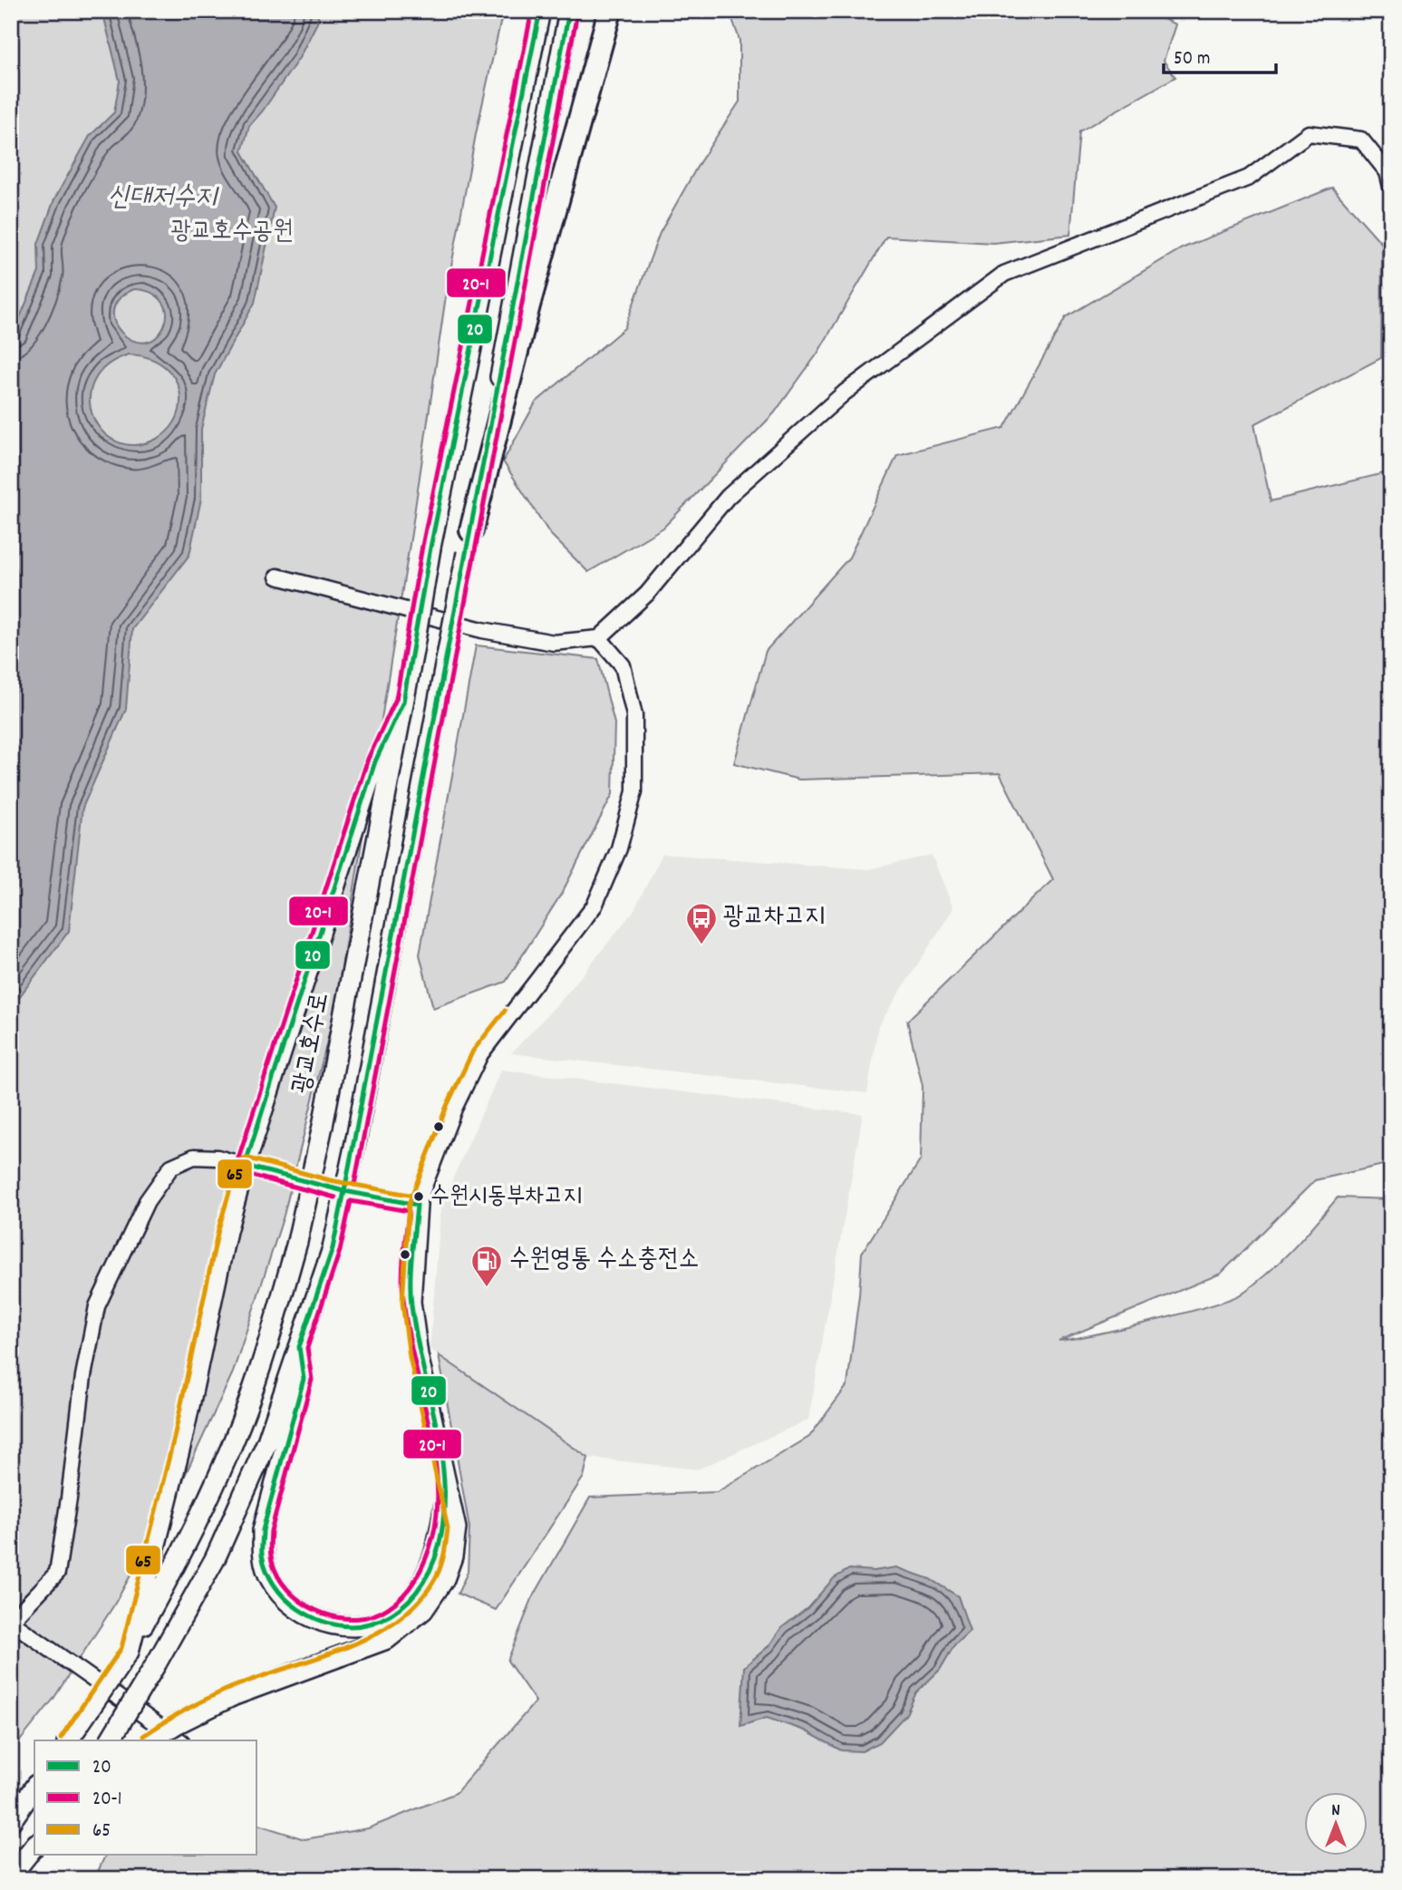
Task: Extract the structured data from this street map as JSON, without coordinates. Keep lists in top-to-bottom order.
{
  "streets": {
    "main road": ["광교호수로"]
  },
  "water": ["신대저수지"],
  "parks": ["광교호수공원"],
  "places": {
    "bus stop": ["광교차고지"],
    "other": ["수원시동부차고지"],
    "fuel station": ["수원영통 수소충전소"]
  },
  "lines": ["transit line 20", "transit line 20-1", "transit line 65"],
  "legend": ["20", "20-1", "65"],
  "scale_bar": "50 m",
  "north": "top"
}
